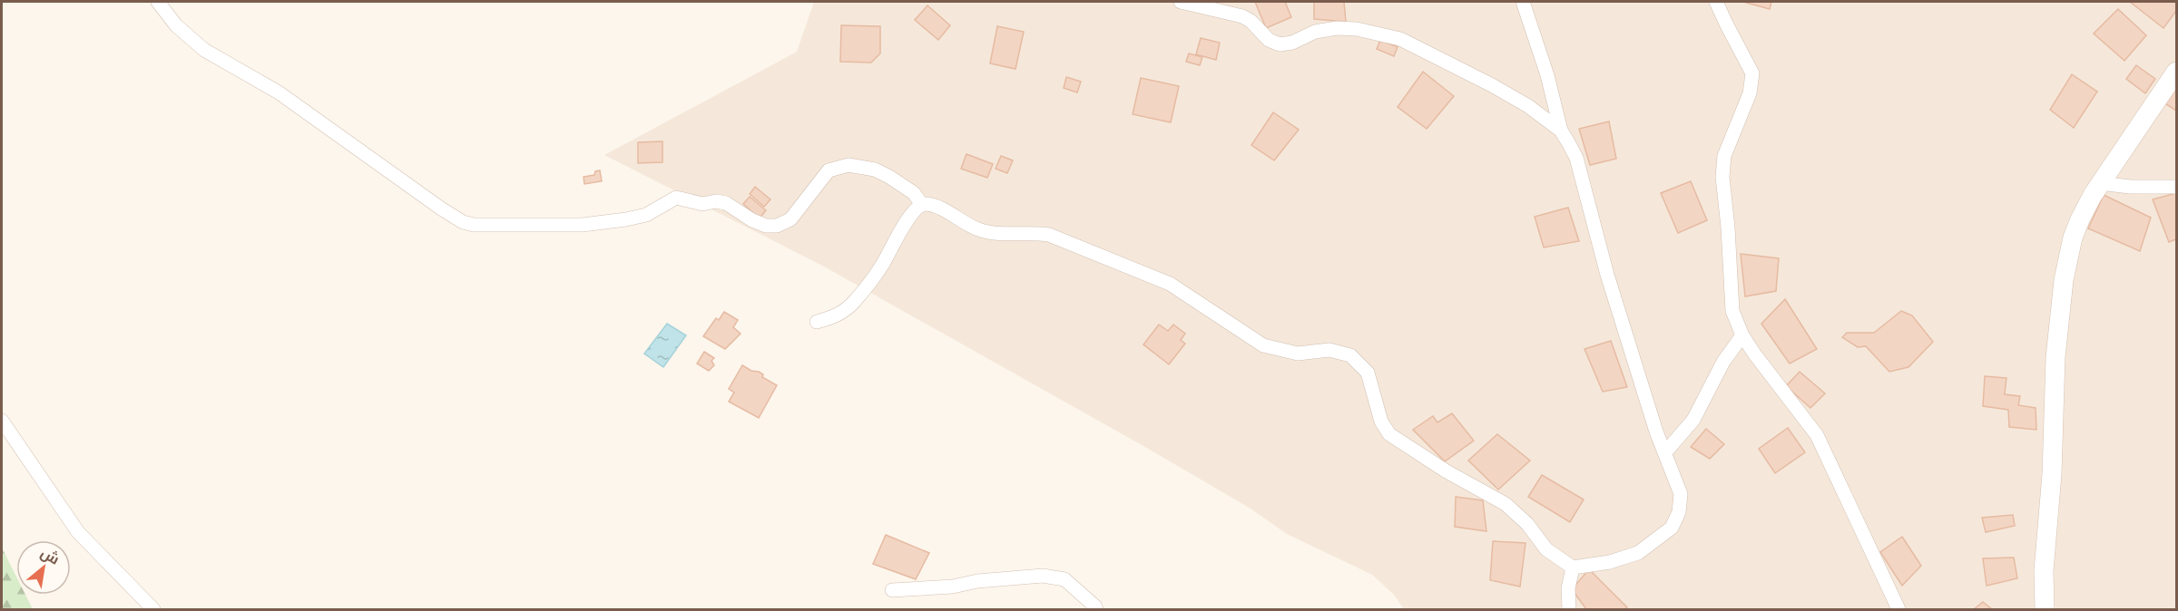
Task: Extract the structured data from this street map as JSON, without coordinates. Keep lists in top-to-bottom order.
{
  "north": "top right"
}
